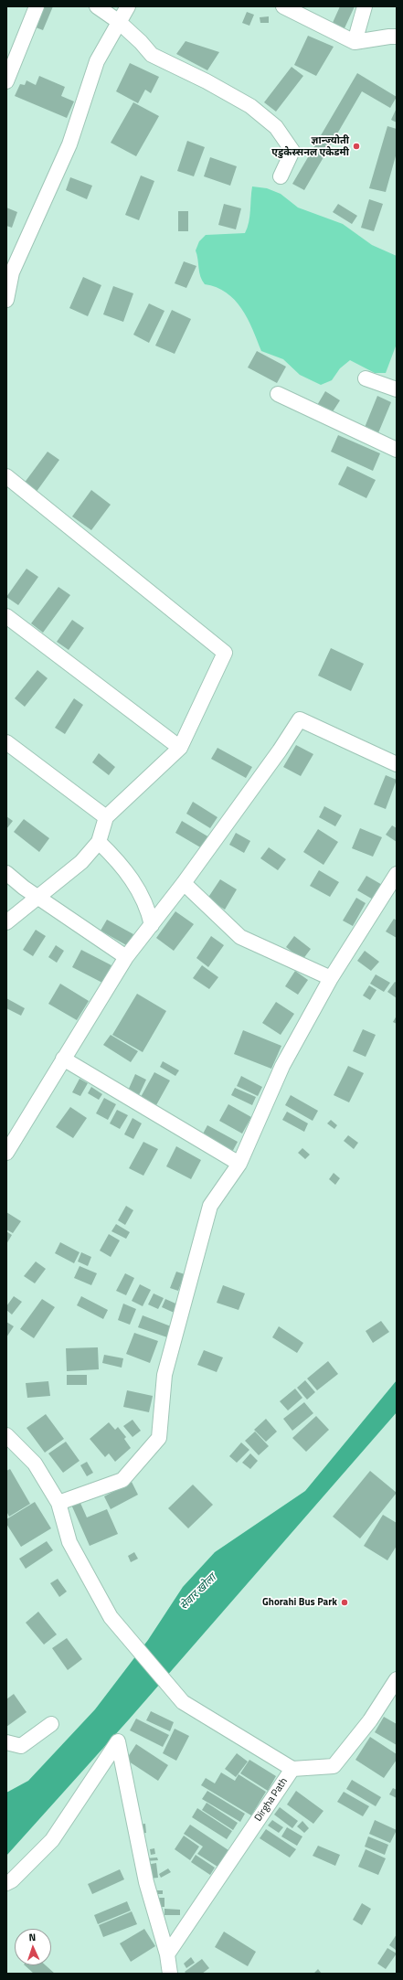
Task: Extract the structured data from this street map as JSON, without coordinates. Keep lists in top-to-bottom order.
{
  "streets": {
    "street": ["Dirgha Path"]
  },
  "water": ["सेवार खोला"],
  "places": ["ज्ञान्ज्योती एडुकेस्सनल एकेडमी", "Ghorahi Bus Park"],
  "north": "top"
}
